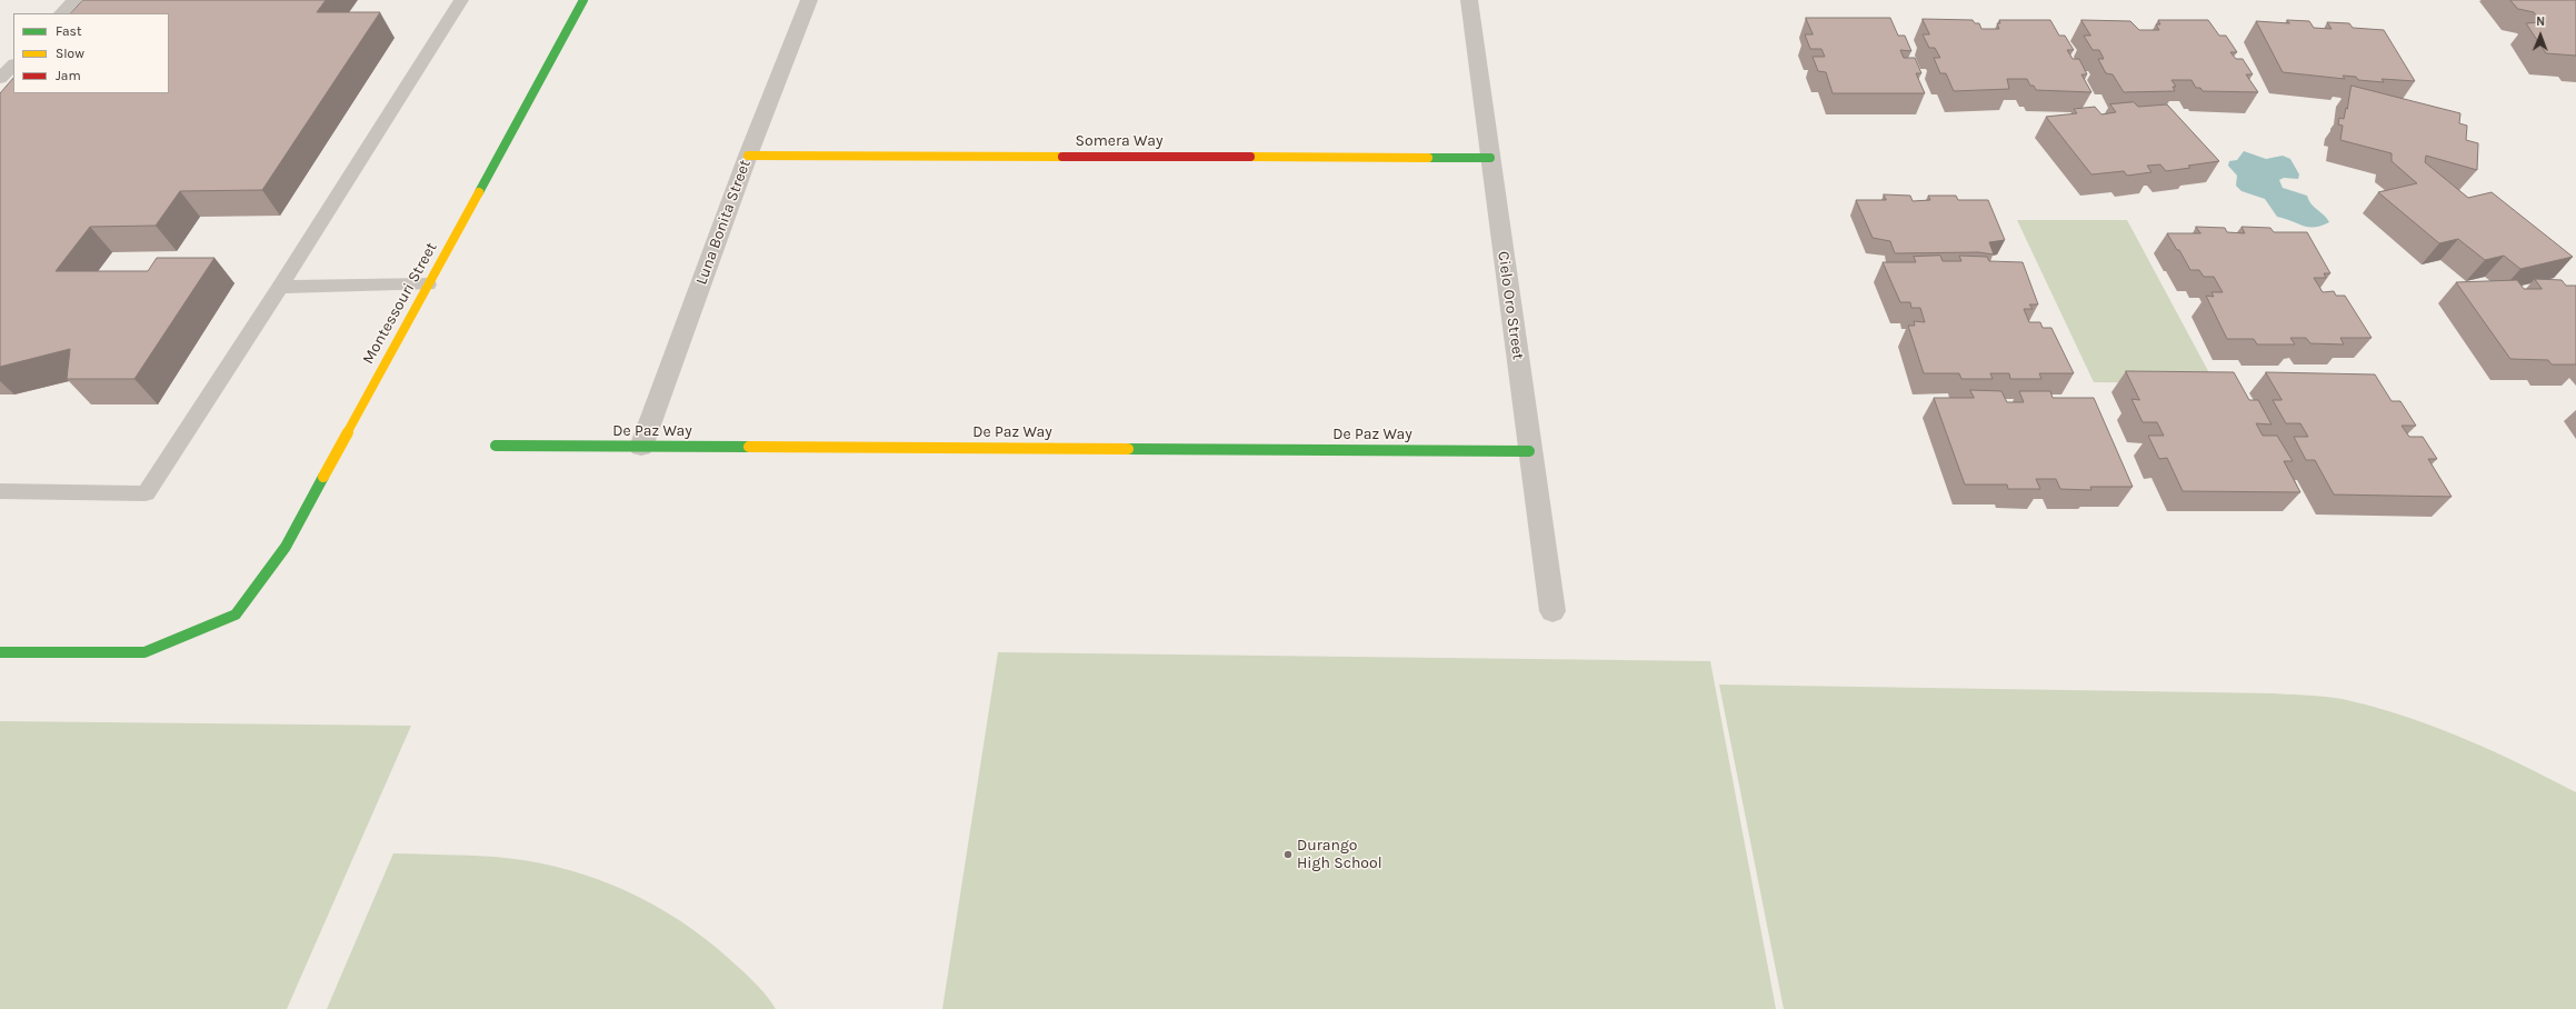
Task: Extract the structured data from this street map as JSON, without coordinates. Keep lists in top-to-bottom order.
{
  "streets": {
    "street": [
      "Somera Way",
      "Luna Bonita Street",
      "Montessouri Street",
      "Cielo Oro Street",
      "De Paz Way"
    ]
  },
  "crossings": [
    ["Somera Way", "Luna Bonita Street"],
    ["Somera Way", "Cielo Oro Street"],
    ["Luna Bonita Street", "De Paz Way"],
    ["Cielo Oro Street", "De Paz Way"]
  ],
  "places": ["Durango High School"],
  "legend": ["Fast", "Slow", "Jam"],
  "north": "top"
}
